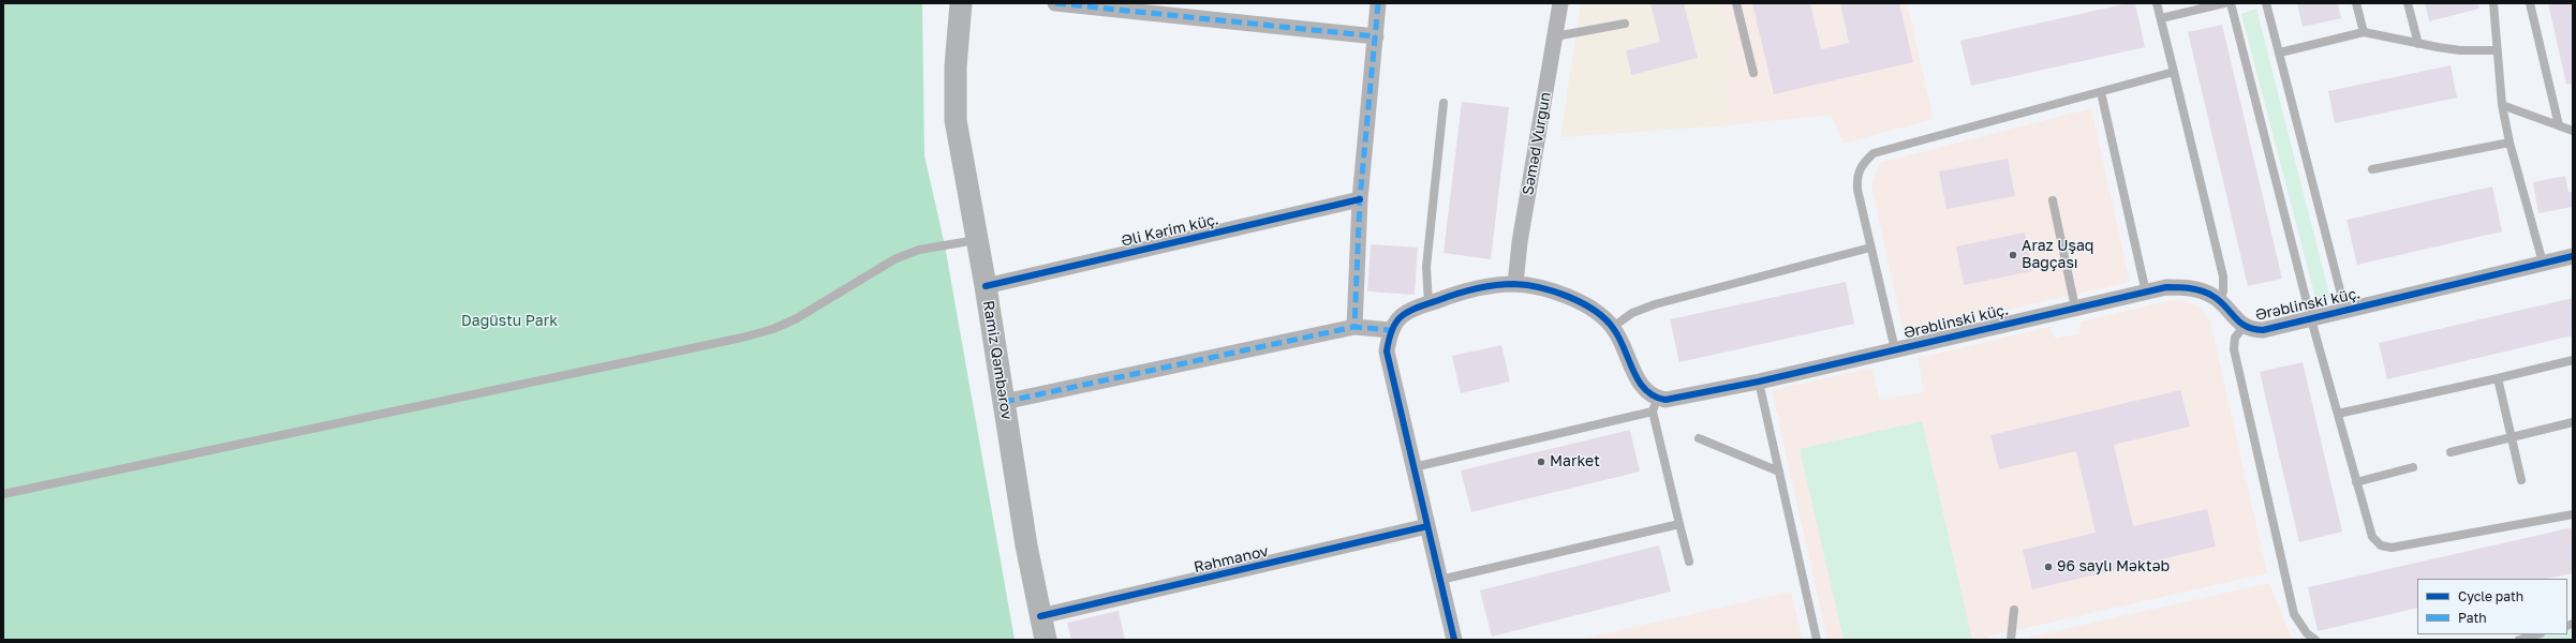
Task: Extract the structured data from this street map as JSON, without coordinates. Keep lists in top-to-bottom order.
{
  "streets": {
    "main road": ["Ramiz Qəmbərov"],
    "street": [
      "Səməd Vurğun",
      "Əli Kərim küç.",
      "Ərəblinski küç.",
      "Rəhmanov"
    ]
  },
  "crossings": [
    ["Əli Kərim küç.", "Ramiz Qəmbərov"],
    ["Ramiz Qəmbərov", "Rəhmanov"]
  ],
  "parks": ["Dağüstu Park"],
  "places": ["Araz Uşaq Bağçası", "Market", "96 saylı Məktəb"],
  "legend": ["Cycle path", "Path"]
}
